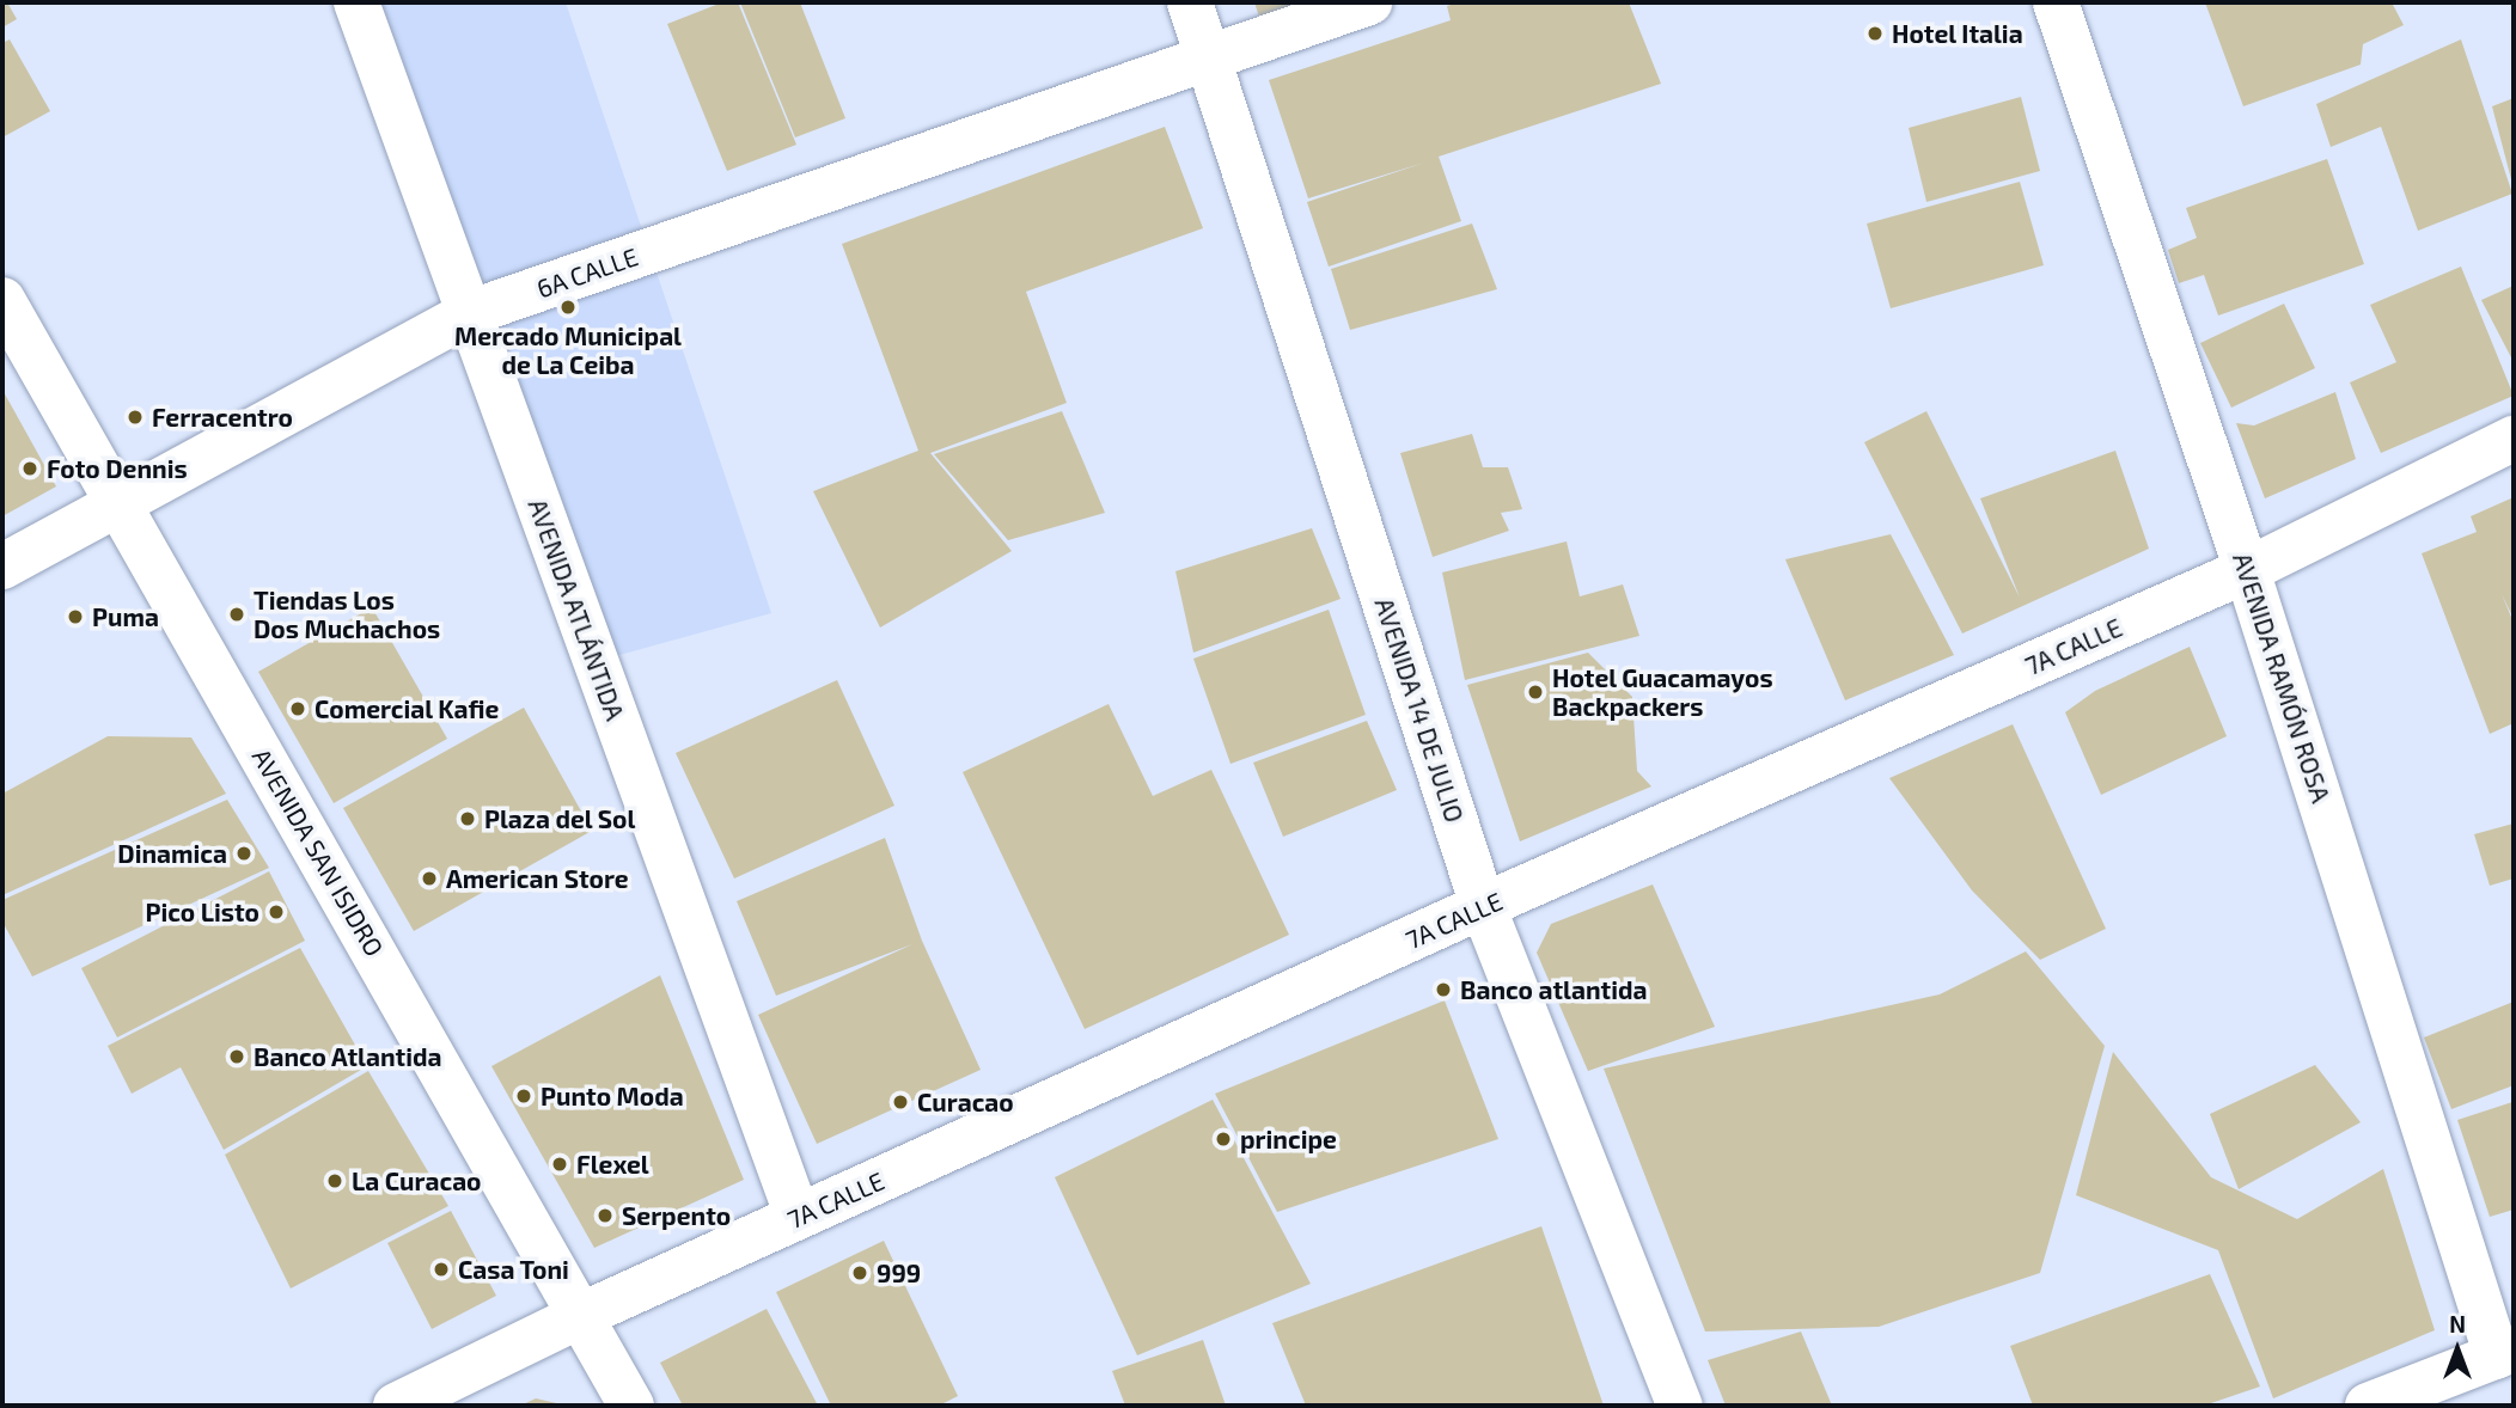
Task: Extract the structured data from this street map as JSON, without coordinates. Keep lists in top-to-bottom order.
{
  "streets": {
    "street": [
      "6A CALLE",
      "AVENIDA ATLÁNTIDA",
      "7A CALLE",
      "AVENIDA RAMÓN ROSA",
      "AVENIDA 14 DE JULIO",
      "AVENIDA SAN ISIDRO"
    ]
  },
  "crossings": [
    ["6A CALLE", "AVENIDA ATLÁNTIDA"],
    ["6A CALLE", "AVENIDA 14 DE JULIO"],
    ["6A CALLE", "AVENIDA SAN ISIDRO"],
    ["AVENIDA ATLÁNTIDA", "7A CALLE"],
    ["7A CALLE", "AVENIDA RAMÓN ROSA"],
    ["7A CALLE", "AVENIDA 14 DE JULIO"],
    ["7A CALLE", "AVENIDA SAN ISIDRO"]
  ],
  "places": [
    "Hotel Italia",
    "Mercado Municipal de La Ceiba",
    "Ferracentro",
    "Foto Dennis",
    "Tiendas Los Dos Muchachos",
    "Puma",
    "Hotel Guacamayos Backpackers",
    "Comercial Kafie",
    "Plaza del Sol",
    "Dinamica",
    "American Store",
    "Pico Listo",
    "Banco atlantida",
    "Banco Atlantida",
    "Punto Moda",
    "Curacao",
    "principe",
    "Flexel",
    "La Curacao",
    "Serpento",
    "Casa Toni",
    "999"
  ],
  "north": "top"
}
